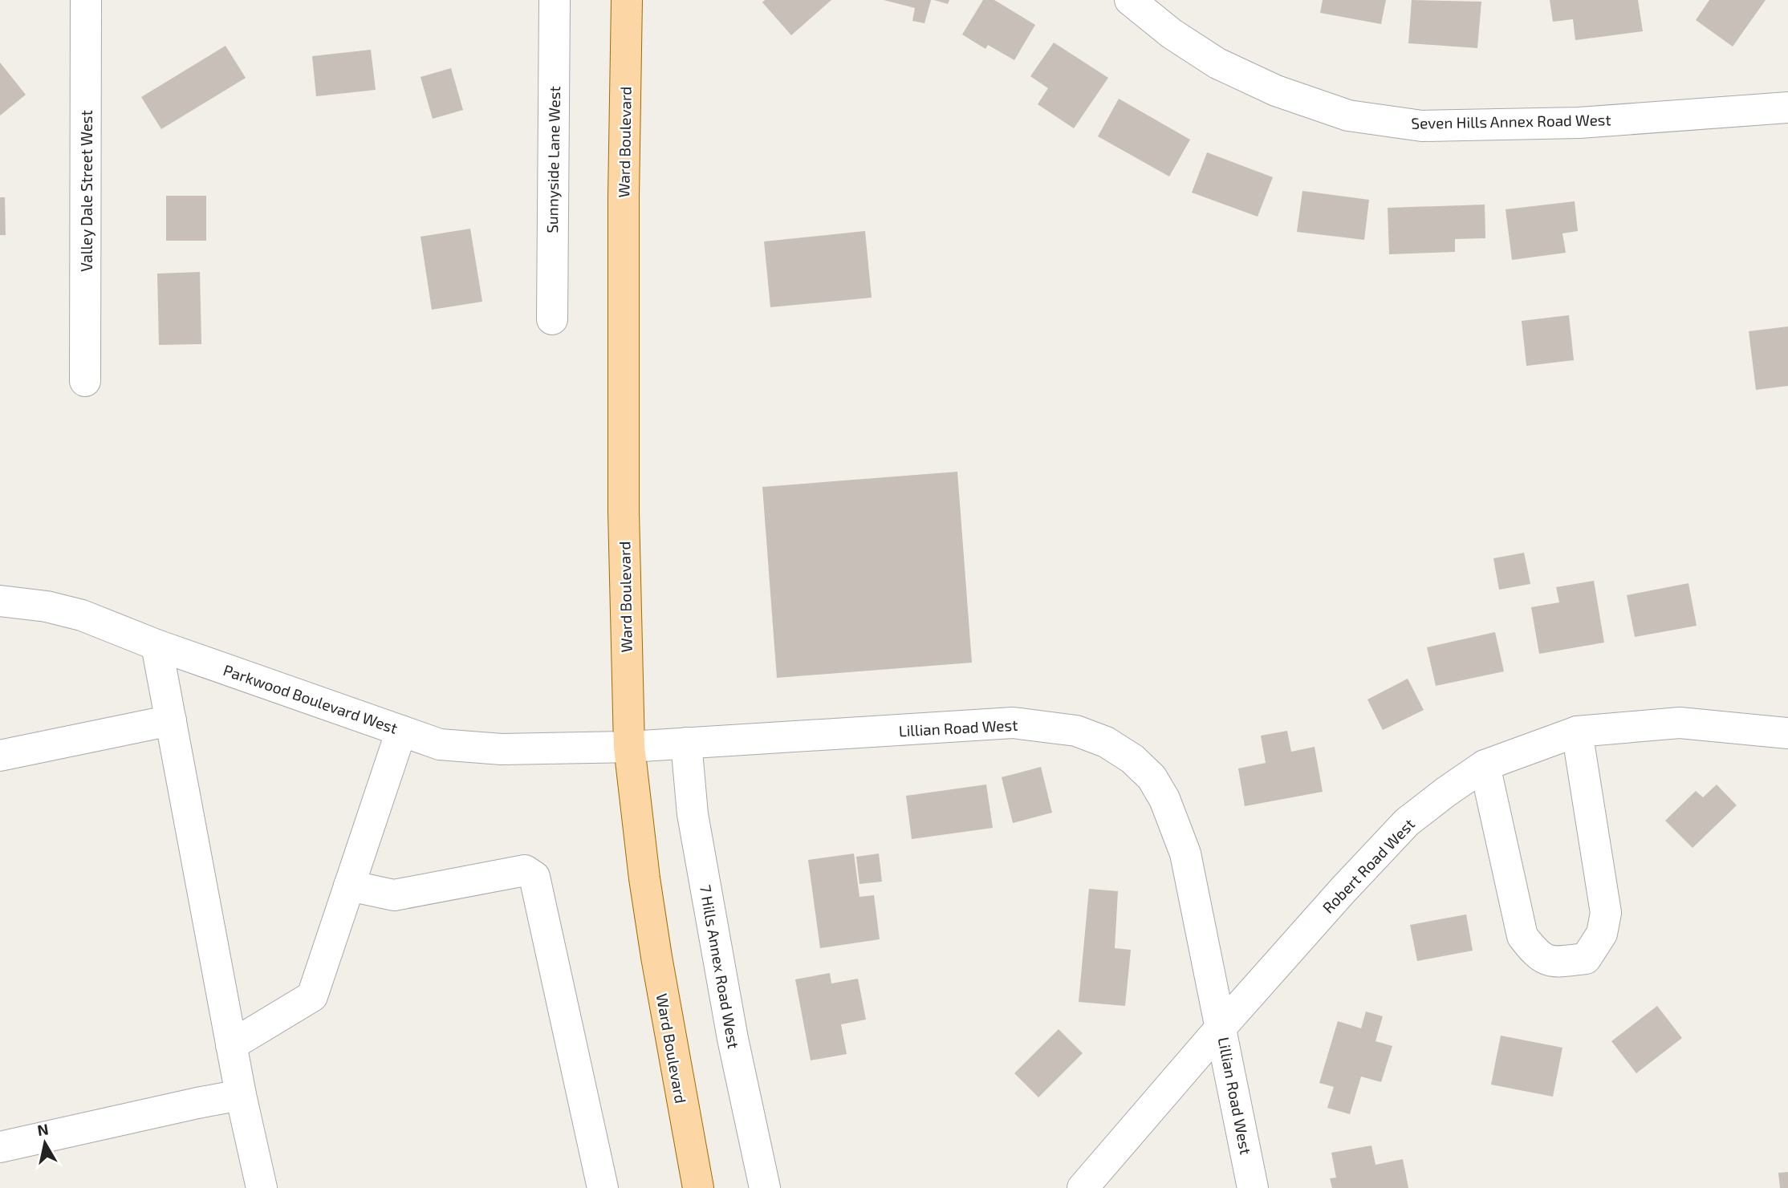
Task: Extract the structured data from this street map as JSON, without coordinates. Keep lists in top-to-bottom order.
{
  "streets": {
    "main road": ["Ward Boulevard"],
    "street": [
      "Seven Hills Annex Road West",
      "Sunnyside Lane West",
      "Valley Dale Street West",
      "Parkwood Boulevard West",
      "Lillian Road West",
      "Robert Road West",
      "7 Hills Annex Road West"
    ]
  },
  "crossings": [
    ["Ward Boulevard", "Parkwood Boulevard West"],
    ["Ward Boulevard", "Lillian Road West"],
    ["Parkwood Boulevard West", "Lillian Road West"],
    ["Lillian Road West", "Robert Road West"],
    ["Lillian Road West", "7 Hills Annex Road West"]
  ],
  "north": "top"
}
